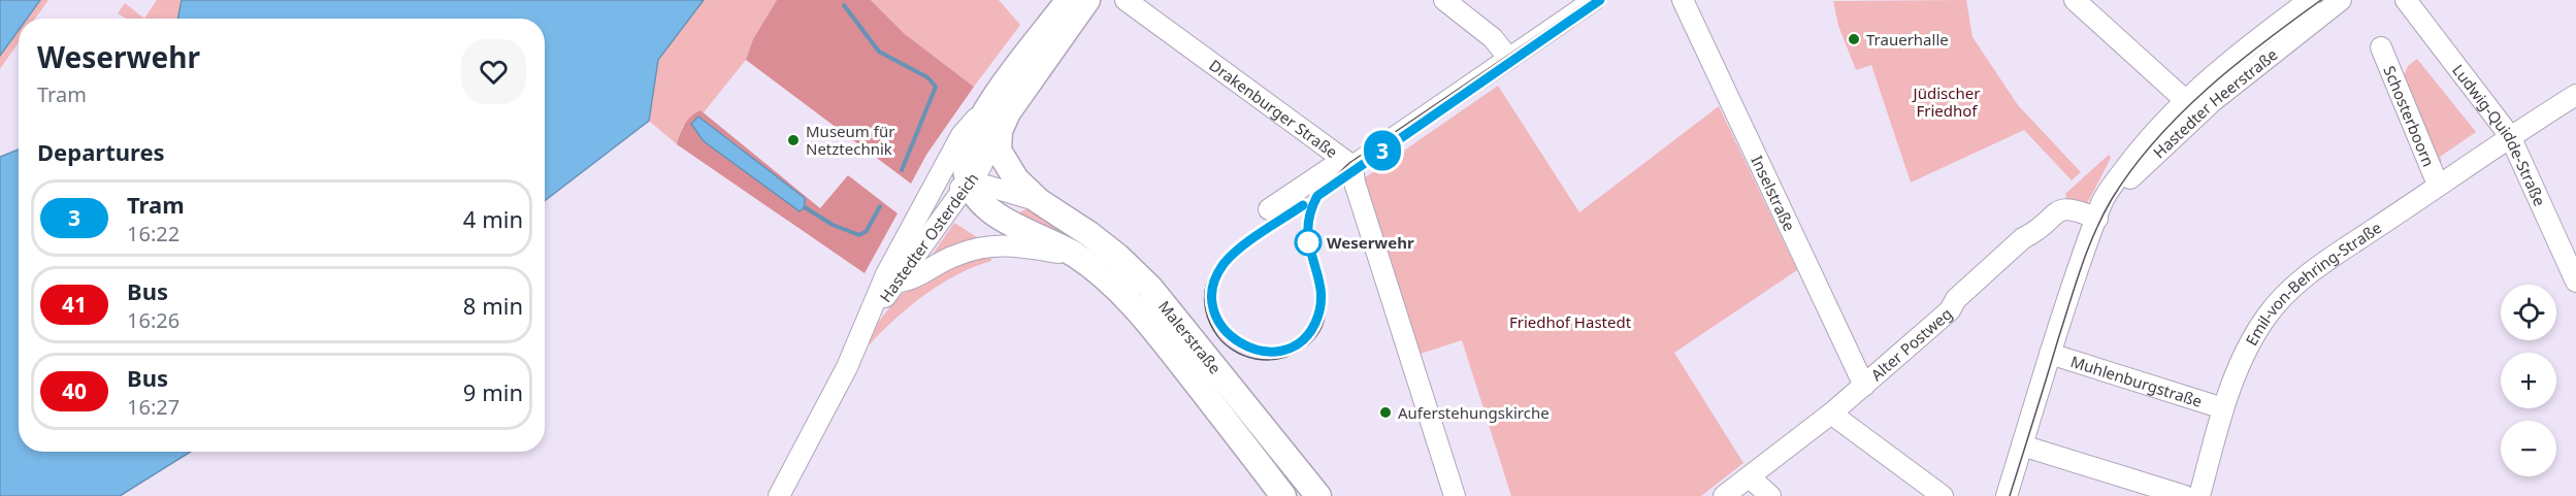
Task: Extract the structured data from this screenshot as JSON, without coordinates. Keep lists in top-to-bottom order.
{
  "streets": {
    "main road": ["Hastedter Osterdeich", "Malerstraße"],
    "street": [
      "Hastedter Heerstraße",
      "Drakenburger Straße",
      "Schosterboorn",
      "Ludwig-Quidde-Straße",
      "Inselstraße",
      "Emil-von-Behring-Straße",
      "Alter Postweg",
      "Muhlenburgstraße"
    ]
  },
  "crossings": [
    ["Hastedter Heerstraße", "Alter Postweg"],
    ["Hastedter Heerstraße", "Muhlenburgstraße"],
    ["Schosterboorn", "Emil-von-Behring-Straße"],
    ["Ludwig-Quidde-Straße", "Emil-von-Behring-Straße"],
    ["Inselstraße", "Alter Postweg"],
    ["Hastedter Osterdeich", "Malerstraße"],
    ["Emil-von-Behring-Straße", "Muhlenburgstraße"]
  ],
  "parks": ["Jüdischer Friedhof", "Friedhof Hastedt"],
  "places": [
    "Trauerhalle",
    "Museum für Netztechnik",
    "Weserwehr",
    "Auferstehungskirche"
  ],
  "lines": ["tram line 3"],
  "page": {
    "on_map": "3",
    "heading": [
      ["Weserwehr", "Tram"],
      "Departures"
    ],
    "list": [
      {
        "mark": "3",
        "name": "Tram",
        "note": "16:22",
        "value": "4 min"
      },
      {
        "mark": "41",
        "name": "Bus",
        "note": "16:26",
        "value": "8 min"
      },
      {
        "mark": "40",
        "name": "Bus",
        "note": "16:27",
        "value": "9 min"
      }
    ],
    "map_buttons": ["+", "−"]
  }
}
